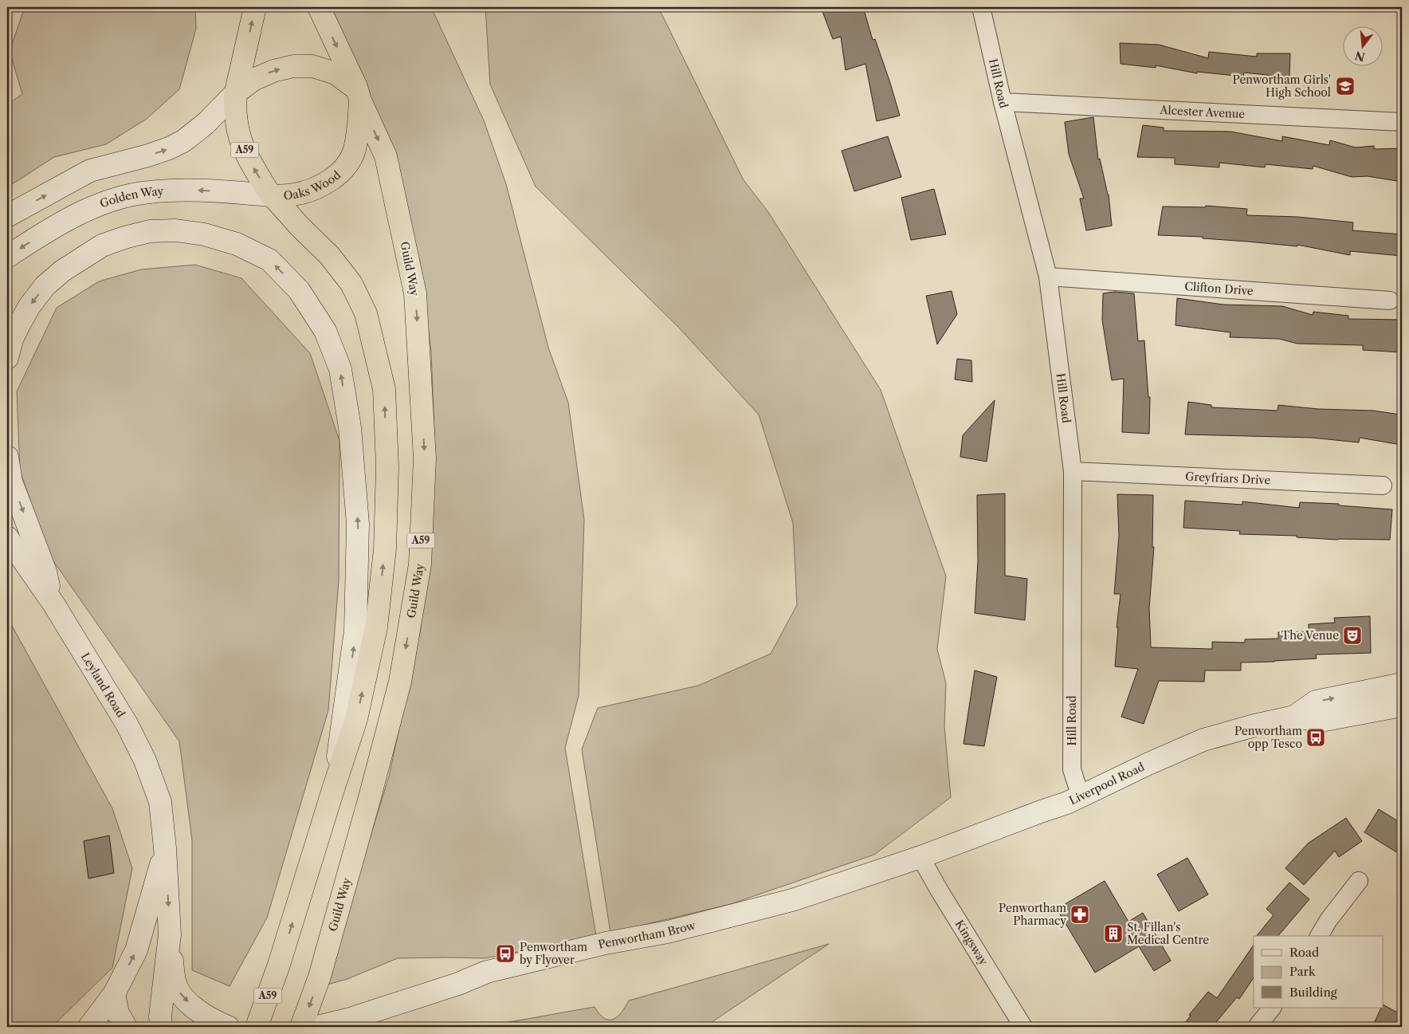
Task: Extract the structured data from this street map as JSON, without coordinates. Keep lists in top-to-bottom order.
{
  "streets": {
    "highway": ["A59", "Oaks Wood", "Guild Way"],
    "main road": [
      "Golden Way",
      "Leyland Road",
      "Liverpool Road",
      "Penwortham Brow"
    ],
    "street": [
      "Hill Road",
      "Alcester Avenue",
      "Clifton Drive",
      "Greyfriars Drive",
      "Kingsway"
    ]
  },
  "crossings": [
    ["Hill Road", "Alcester Avenue"],
    ["Hill Road", "Clifton Drive"],
    ["Hill Road", "Greyfriars Drive"],
    ["Hill Road", "Liverpool Road"],
    ["A59", "Oaks Wood"],
    ["A59", "Golden Way"],
    ["A59", "Guild Way"],
    ["Oaks Wood", "Golden Way"],
    ["Oaks Wood", "Guild Way"],
    ["Golden Way", "Guild Way"],
    ["Liverpool Road", "Penwortham Brow"],
    ["Liverpool Road", "Kingsway"],
    ["Penwortham Brow", "Kingsway"]
  ],
  "one_way": ["Oaks Wood"],
  "places": {
    "school or university": ["Penwortham Girls' High School"],
    "theatre": ["The Venue"],
    "bus stop": ["Penwortham opp Tesco", "Penwortham by Flyover"],
    "pharmacy": ["Penwortham Pharmacy"],
    "building": ["St. Fillan's Medical Centre"]
  },
  "legend": ["Road", "Park", "Building"],
  "north": "bottom"
}
